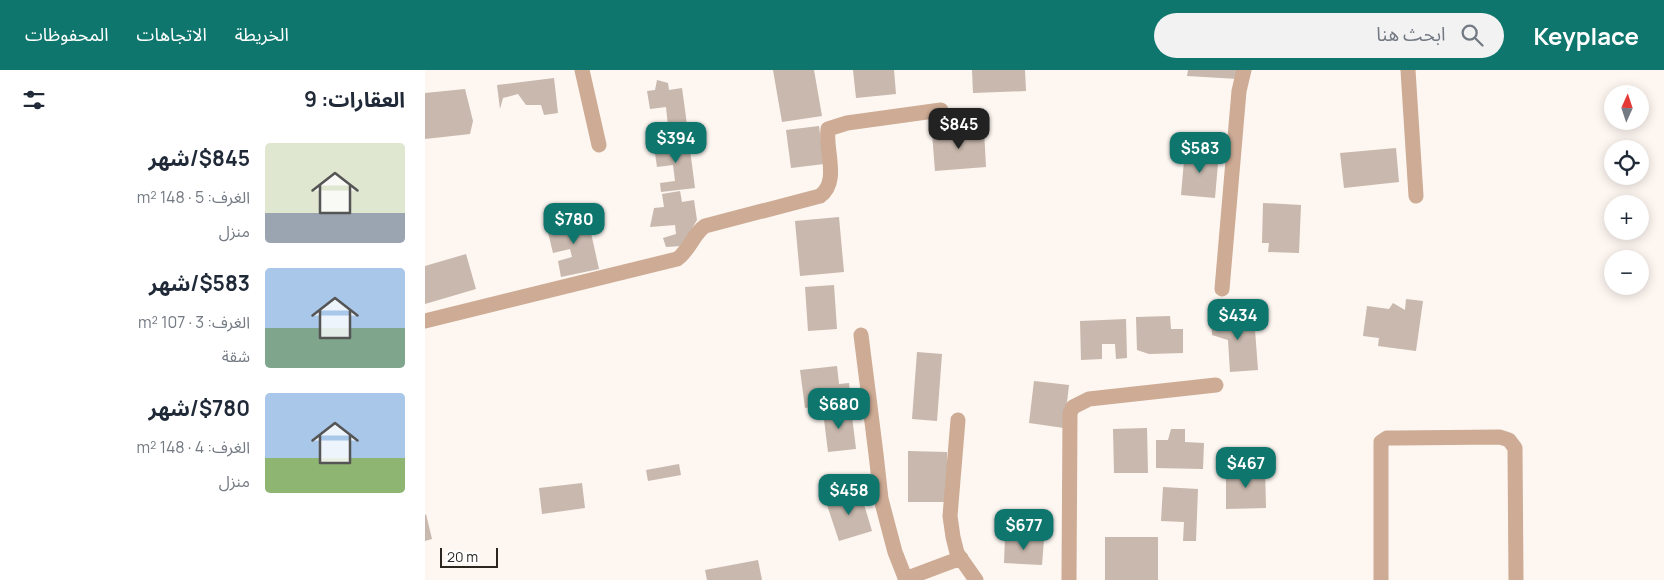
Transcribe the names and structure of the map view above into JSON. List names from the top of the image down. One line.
{"scale_bar":"20 m","north":"top","page":{"header":"Keyplace","search":"ابحث هنا","nav":["الخريطة","الاتجاهات","المحفوظات"],"heading":"العقارات: 9","map_buttons":["+","−"],"price":["$845","$394","$583","$780","$434","$680","$467","$458","$677"],"list":[{"name":"$845/شهر","note":"الغرف: 5 · 148 m² · منزل"},{"name":"$583/شهر","note":"الغرف: 3 · 107 m² · شقة"},{"name":"$780/شهر","note":"الغرف: 4 · 148 m² · منزل"}],"scale":"20 m"}}
